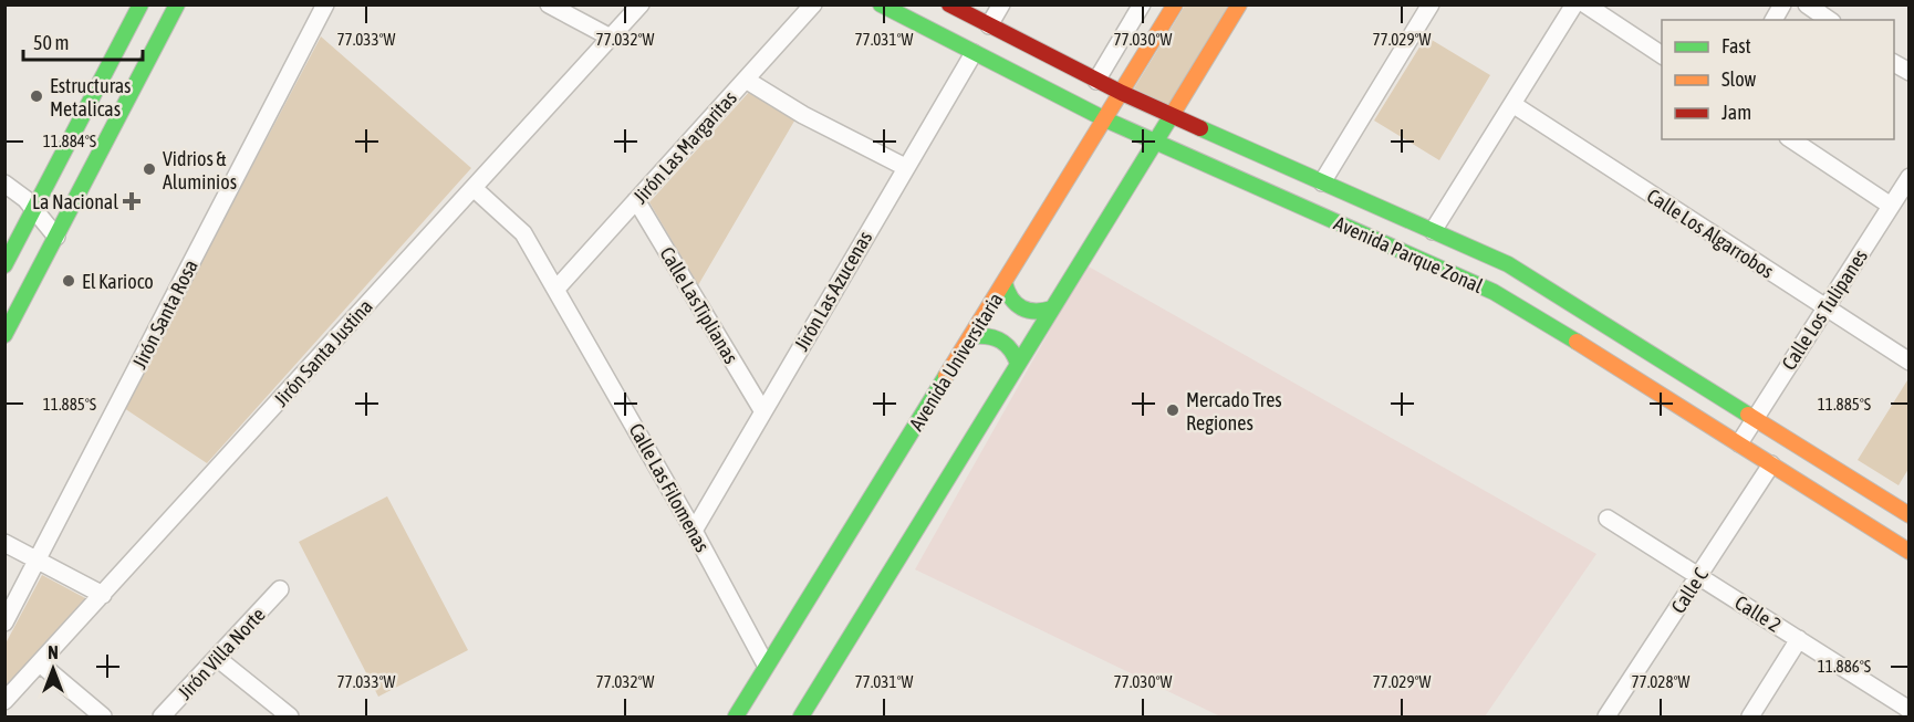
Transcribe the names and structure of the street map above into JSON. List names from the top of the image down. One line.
{"streets":{"main road":["Avenida Parque Zonal","Avenida Universitaria"],"street":["Jirón Las Margaritas","Calle Los Algarrobos","Jirón Las Azucenas","Calle LasTiplianas","Calle Los Tulipanes","Jirón Santa Rosa","Jirón Santa Justina","Calle Las Filomenas","Calle C","Calle 2","Jirón Villa Norte"]},"crossings":[["Jirón Las Margaritas","Calle LasTiplianas"],["Jirón Las Margaritas","Calle Las Filomenas"],["Calle Los Algarrobos","Calle Los Tulipanes"],["Avenida Parque Zonal","Jirón Las Azucenas"],["Avenida Parque Zonal","Calle Los Tulipanes"],["Avenida Parque Zonal","Avenida Universitaria"],["Avenida Parque Zonal","Calle C"],["Jirón Las Azucenas","Calle LasTiplianas"],["Jirón Las Azucenas","Calle Las Filomenas"],["Jirón Santa Justina","Calle Las Filomenas"],["Avenida Universitaria","Calle Las Filomenas"],["Calle C","Calle 2"]],"places":{"other":["Estructuras Metalicas","Vidrios & Aluminios","El Karioco","Mercado Tres Regiones"],"health":["La Nacional"]},"legend":["Fast","Slow","Jam"],"scale_bar":"50 m","north":"top","coordinates":["77.033°W","77.032°W","77.031°W","77.030°W","77.029°W","11.884°S","11.885°S","11.886°S","77.028°W"]}
